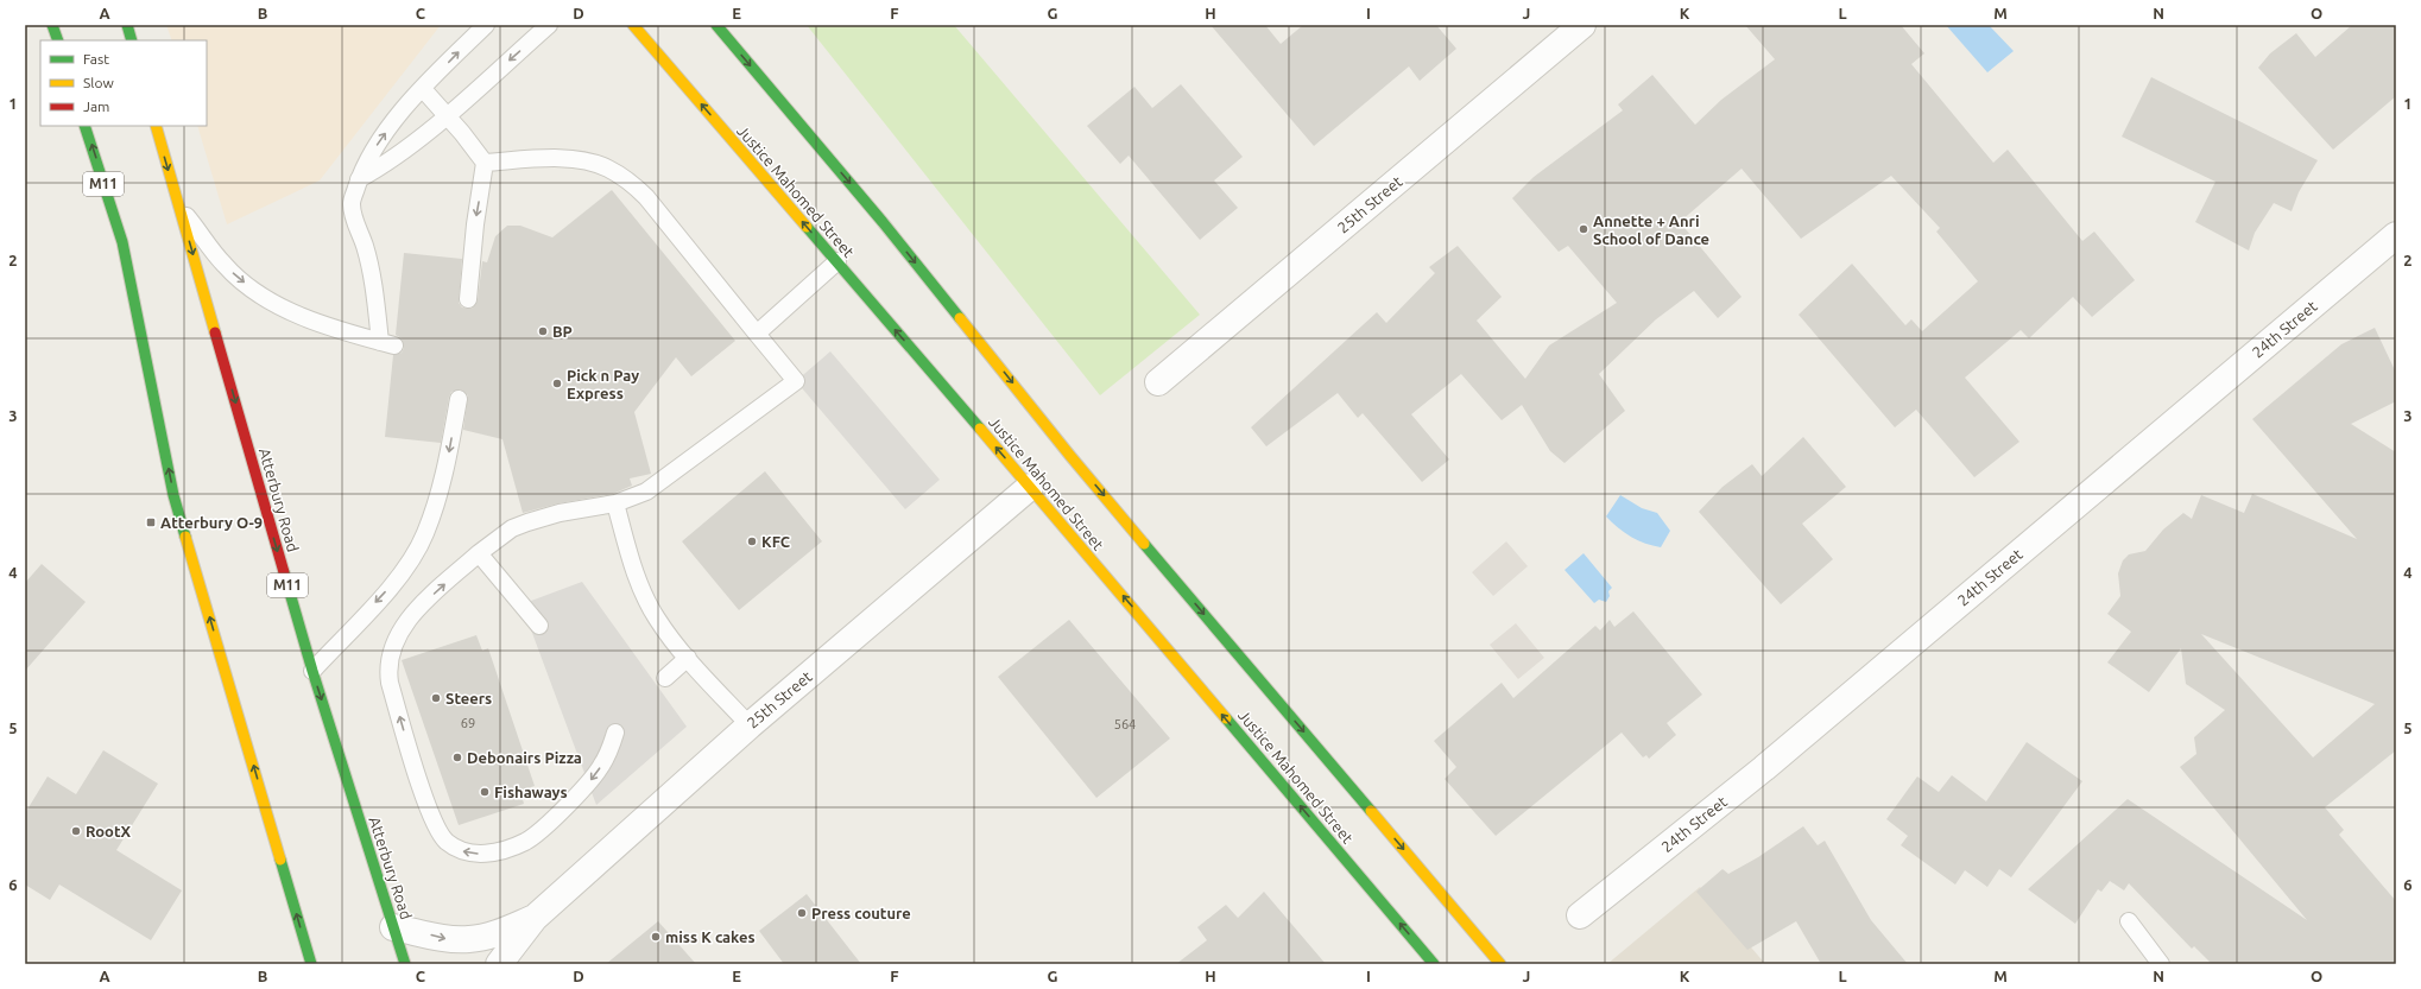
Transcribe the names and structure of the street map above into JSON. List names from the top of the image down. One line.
{"streets":{"main road":["M11","Justice Mahomed Street","Atterbury Road"],"street":["25th Street","24th Street"]},"crossings":[["Justice Mahomed Street","25th Street"],["25th Street","Atterbury Road"]],"places":{"other":["Annette + Anri School of Dance","BP","Pick n Pay Express","KFC","Steers","Debonairs Pizza","Fishaways","RootX","Press couture","miss K cakes"],"transit":["Atterbury O-9"]},"house_numbers":["69","564"],"legend":["Fast","Slow","Jam"],"grid":{"columns":["A","B","C","D","E","F","G","H","I","J","K","L","M","N","O"],"rows":["1","2","3","4","5","6"]}}
